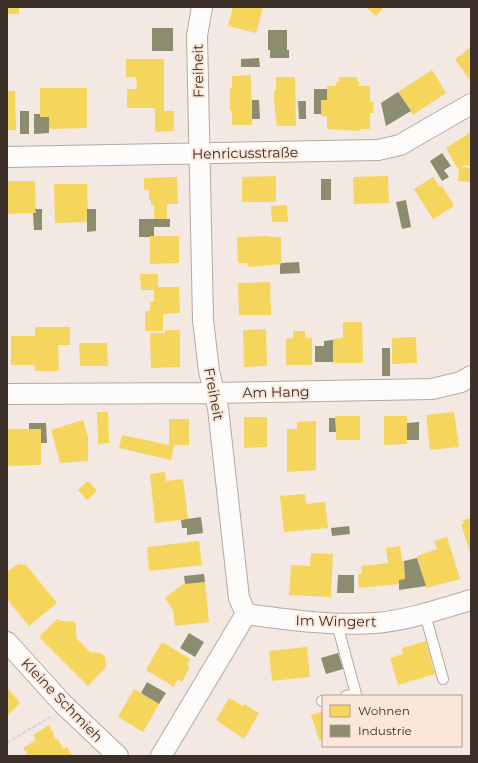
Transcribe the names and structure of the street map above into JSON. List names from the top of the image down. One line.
{"streets":{"street":["Freiheit","Henricusstraße","Am Hang","Im Wingert","Kleine Schmieh"]},"crossings":[["Freiheit","Henricusstraße"],["Freiheit","Am Hang"],["Freiheit","Im Wingert"]],"legend":["Wohnen","Industrie"]}
